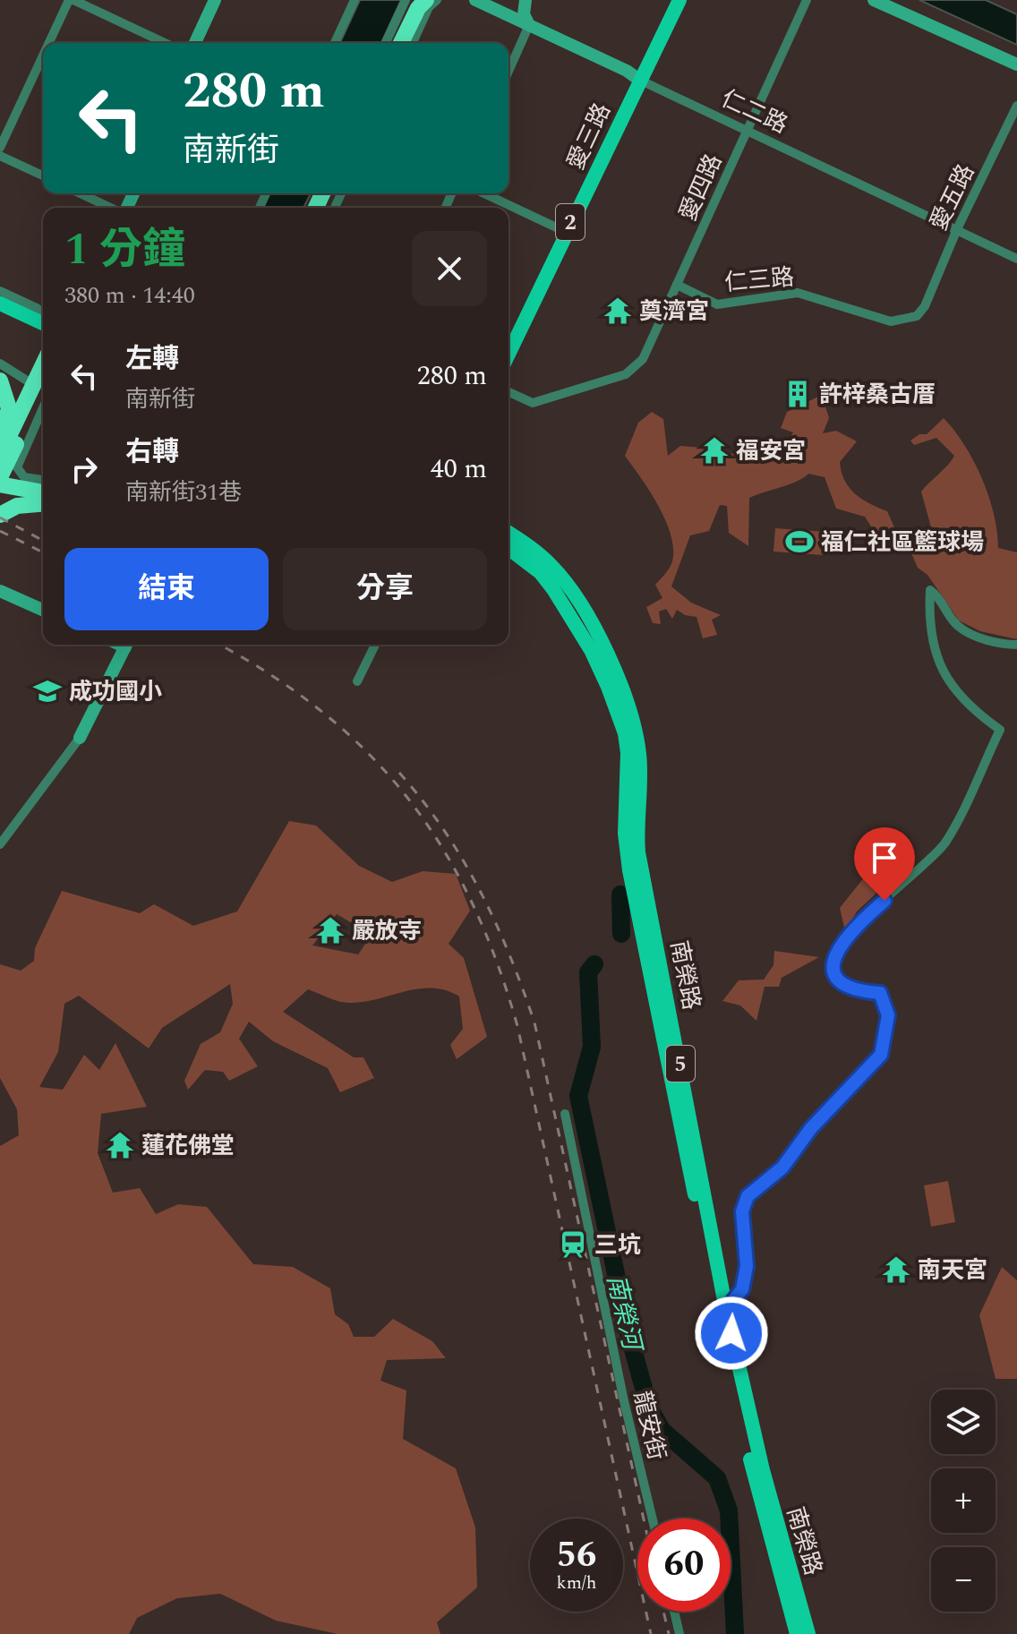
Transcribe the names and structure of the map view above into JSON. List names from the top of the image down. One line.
{"streets":{"main road":["愛三路","2","南榮路","5"],"street":["仁二路","愛四路","愛五路","仁三路","龍安街"]},"crossings":[["仁二路","愛三路"],["仁二路","愛四路"],["仁二路","愛五路"],["愛四路","仁三路"],["愛五路","仁三路"]],"water":["南榮河"],"places":{"temple":["奠濟宮","福安宮","嚴放寺","蓮花佛堂","南天宮"],"building":["許梓桑古厝"],"sports":["福仁社區籃球場"],"school or university":["成功國小"],"station":["三坑"]},"page":{"turn":["280 m","南新街"],"heading":["1 分鐘","380 m · 14:40"],"list":[{"name":"左轉","note":"南新街","value":"280 m"},{"name":"右轉","note":"南新街31巷","value":"40 m"}],"buttons":["結束","分享"],"map_buttons":["+","−"],"speed":"56 km/h","limit":"60"}}
